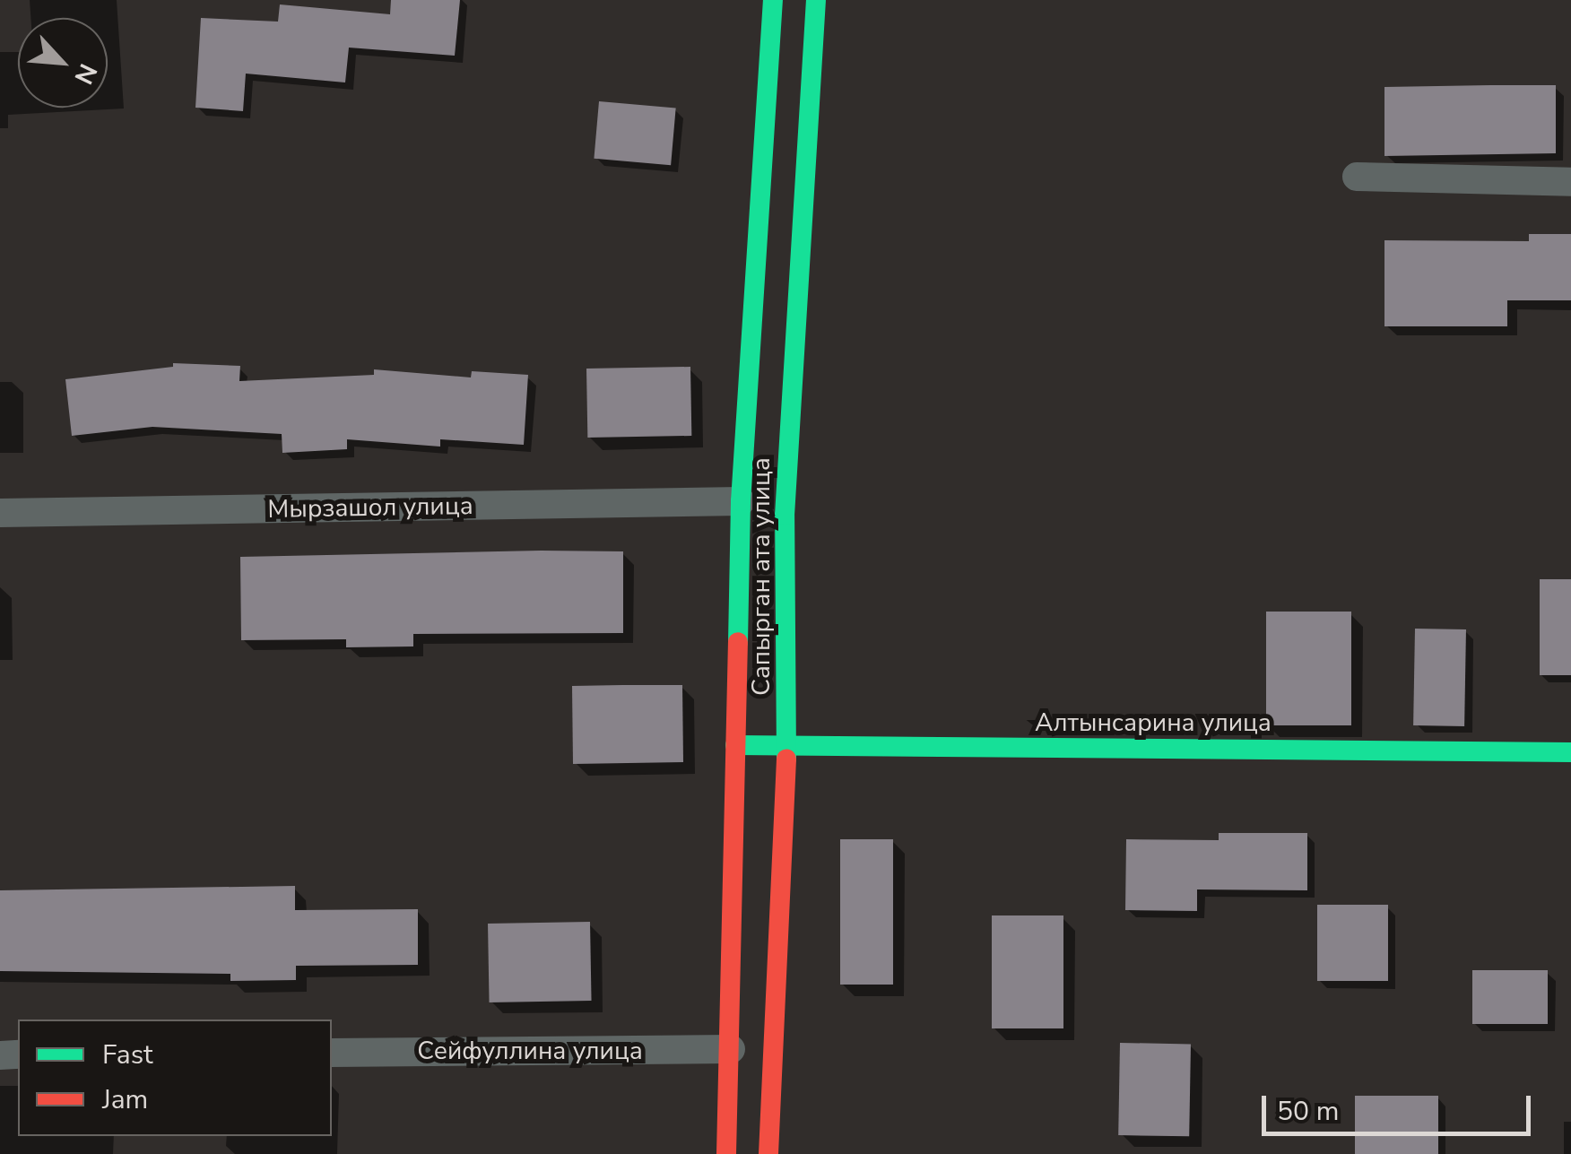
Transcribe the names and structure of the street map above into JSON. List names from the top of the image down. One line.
{"streets":{"main road":["Сапырган ата улица","Алтынсарина улица"],"street":["Мырзашол улица","Сейфуллина улица"]},"crossings":[["Мырзашол улица","Сапырган ата улица"],["Сапырган ата улица","Алтынсарина улица"],["Сапырган ата улица","Сейфуллина улица"]],"legend":["Fast","Jam"],"scale_bar":"50 m","north":"bottom right"}
